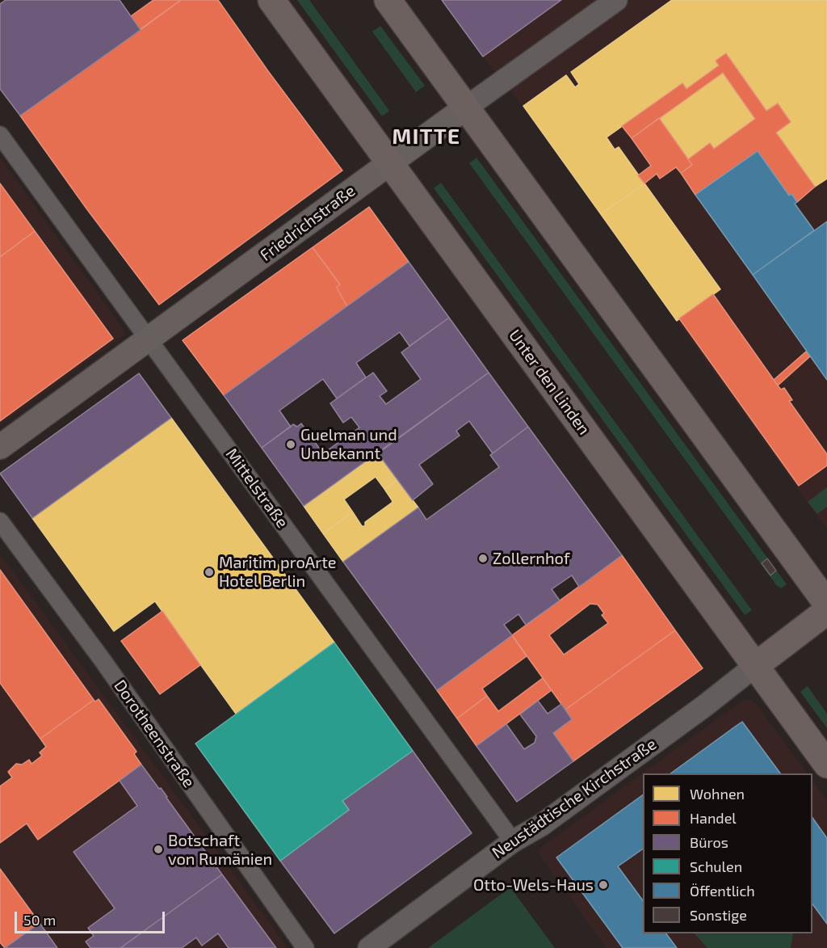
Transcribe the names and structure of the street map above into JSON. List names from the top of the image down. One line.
{"streets":{"main road":["Friedrichstraße","Unter den Linden"],"street":["Mittelstraße","Dorotheenstraße","Neustädtische Kirchstraße"]},"crossings":[["Friedrichstraße","Unter den Linden"],["Friedrichstraße","Mittelstraße"],["Unter den Linden","Neustädtische Kirchstraße"],["Mittelstraße","Neustädtische Kirchstraße"]],"districts":["MITTE"],"places":["Guelman und Unbekannt","Zollernhof","Maritim proArte Hotel Berlin","Botschaft von Rumänien","Otto-Wels-Haus"],"legend":["Wohnen","Handel","Büros","Schulen","Öffentlich","Sonstige"],"scale_bar":"50 m"}
